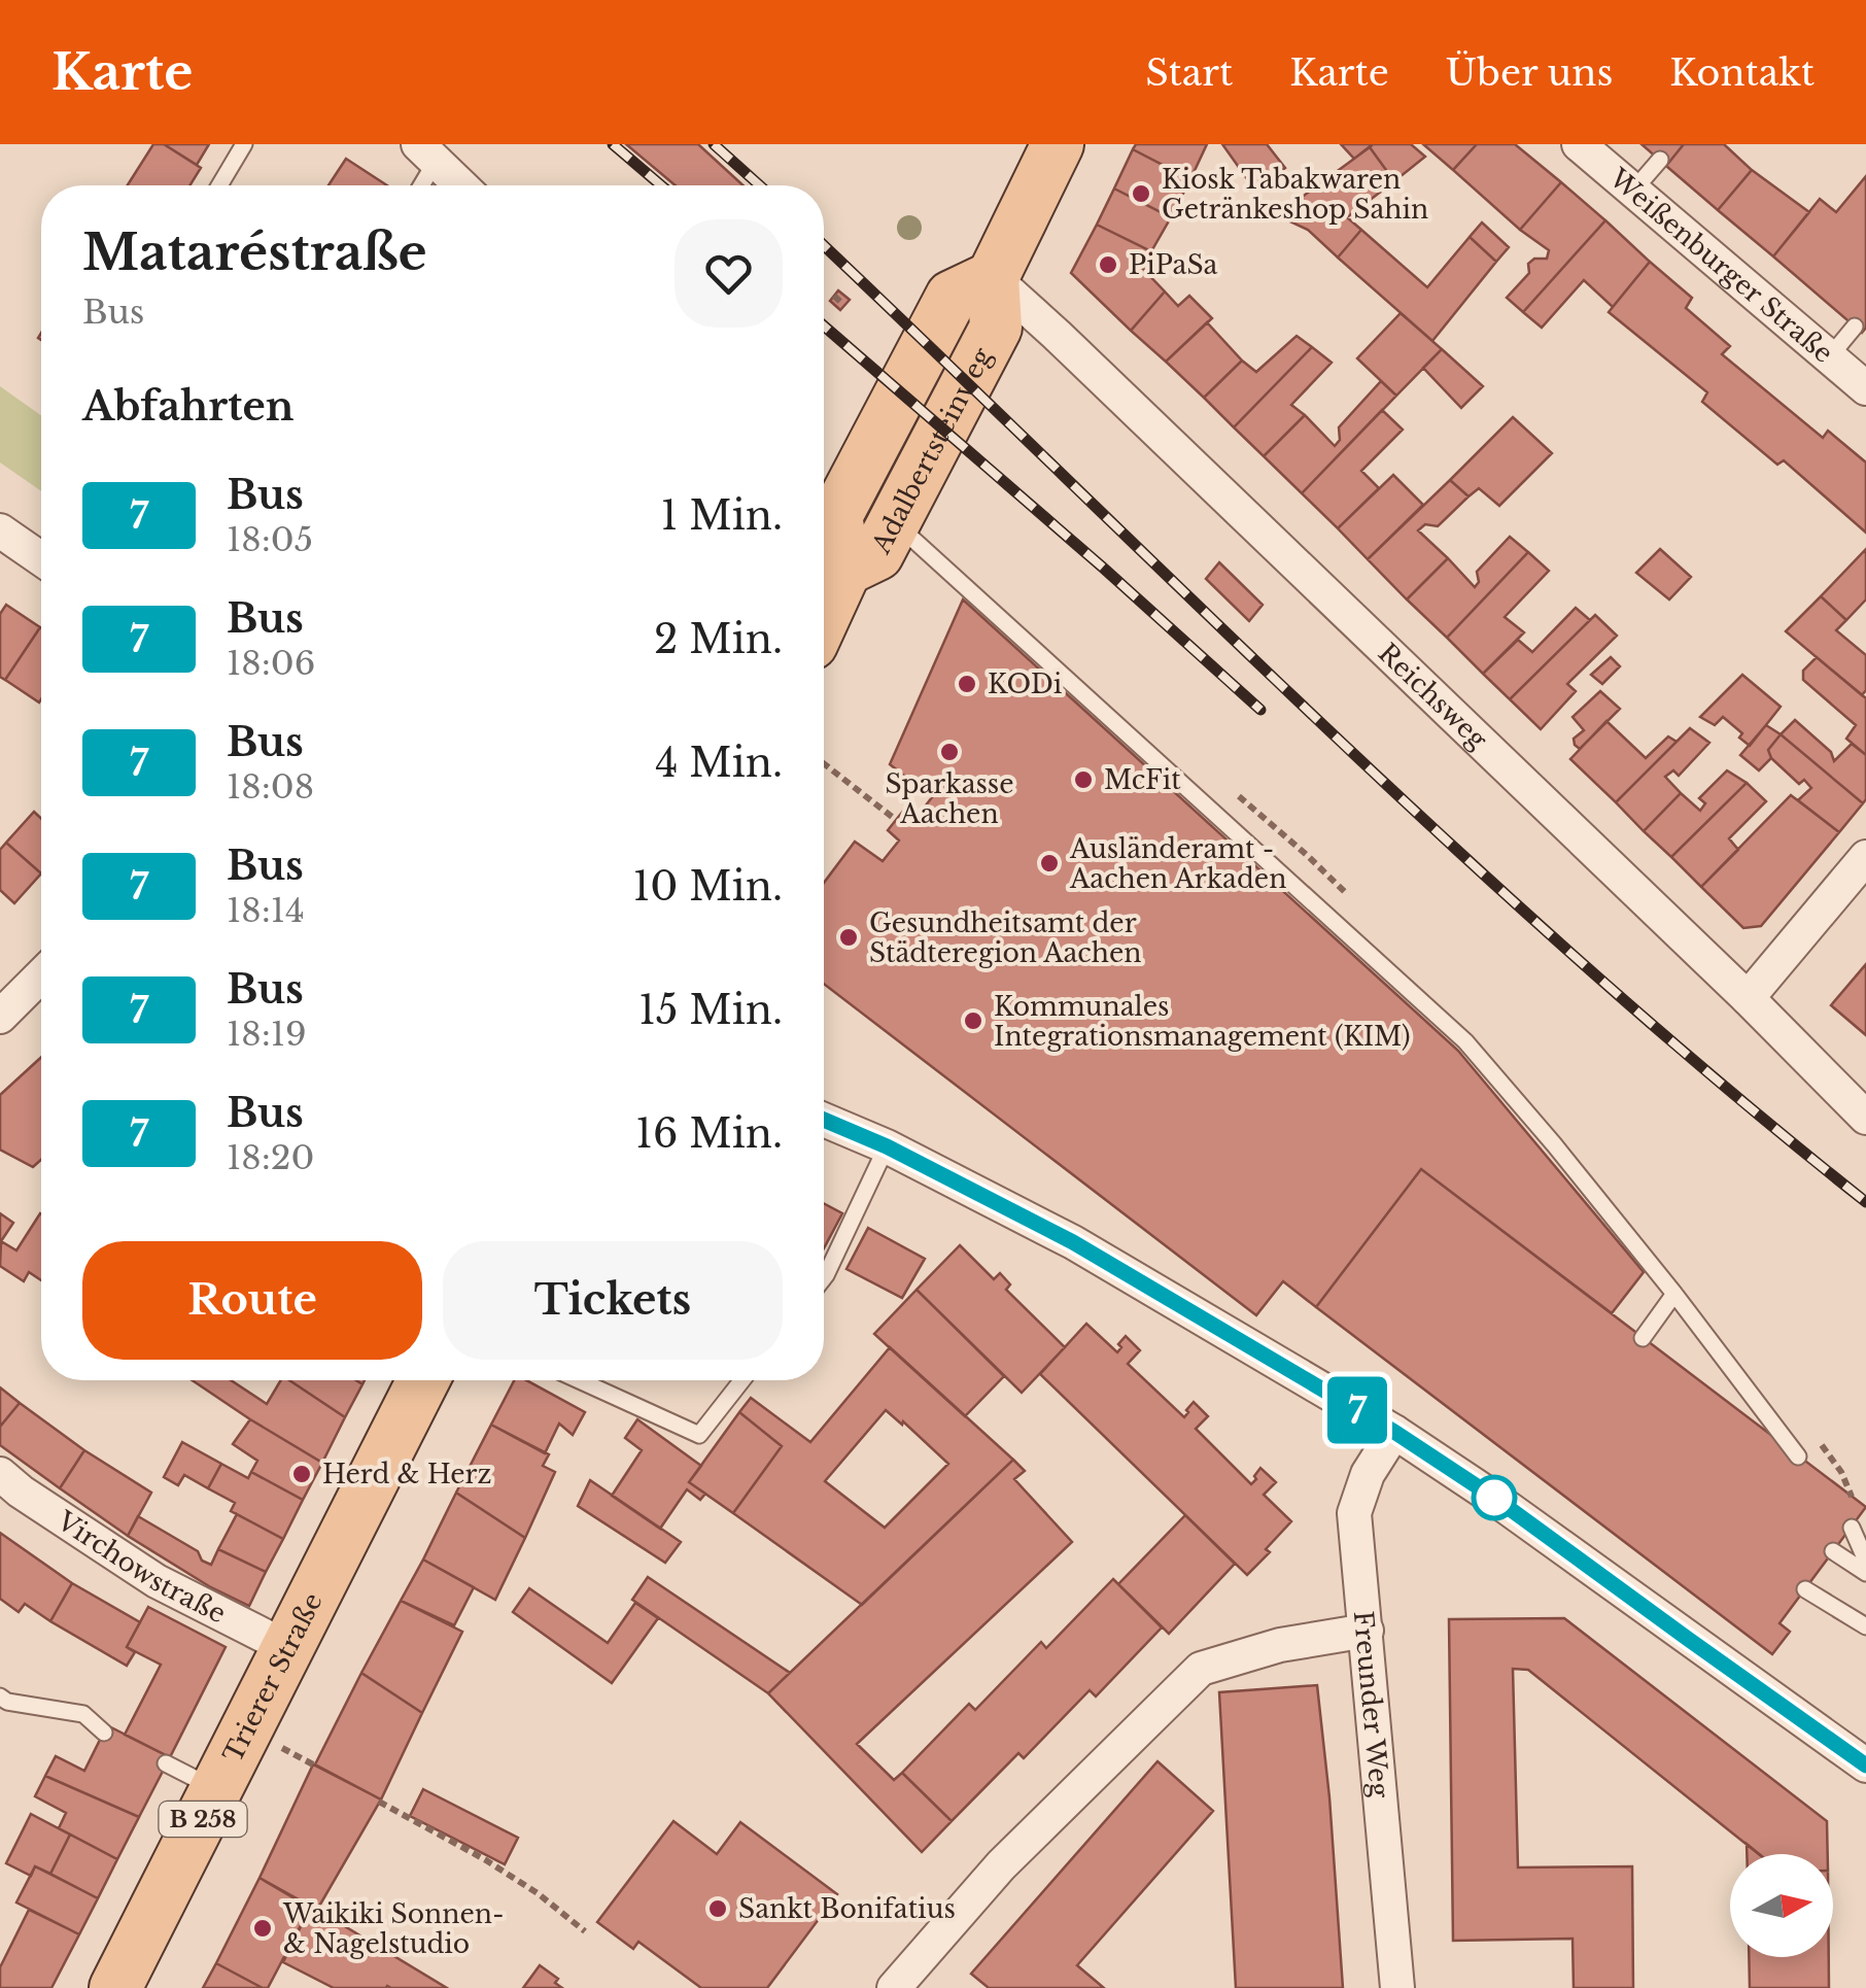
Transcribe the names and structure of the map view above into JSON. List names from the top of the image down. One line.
{"streets":{"main road":["Adalbertsteinweg","Trierer Straße","B 258"],"street":["Weißenburger Straße","Reichsweg","Virchowstraße","Freunder Weg"]},"crossings":[["Adalbertsteinweg","Reichsweg"],["Virchowstraße","Trierer Straße"]],"places":["Kiosk Tabakwaren Getränkeshop Sahin","PiPaSa","KODi","Sparkasse Aachen","McFit","Ausländeramt - Aachen Arkaden","Gesundheitsamt der Städteregion Aachen","Kommunales Integrationsmanagement (KIM)","Herd & Herz","Sankt Bonifatius","Waikiki Sonnen- & Nagelstudio"],"lines":["bus line 7"],"north":"right","page":{"header":"Karte","nav":["Start","Karte","Über uns","Kontakt"],"on_map":"7","heading":[["Mataréstraße","Bus"],"Abfahrten"],"list":[{"mark":"7","name":"Bus","note":"18:05","value":"1 Min."},{"mark":"7","name":"Bus","note":"18:06","value":"2 Min."},{"mark":"7","name":"Bus","note":"18:08","value":"4 Min."},{"mark":"7","name":"Bus","note":"18:14","value":"10 Min."},{"mark":"7","name":"Bus","note":"18:19","value":"15 Min."},{"mark":"7","name":"Bus","note":"18:20","value":"16 Min."}],"buttons":["Route","Tickets"]}}
